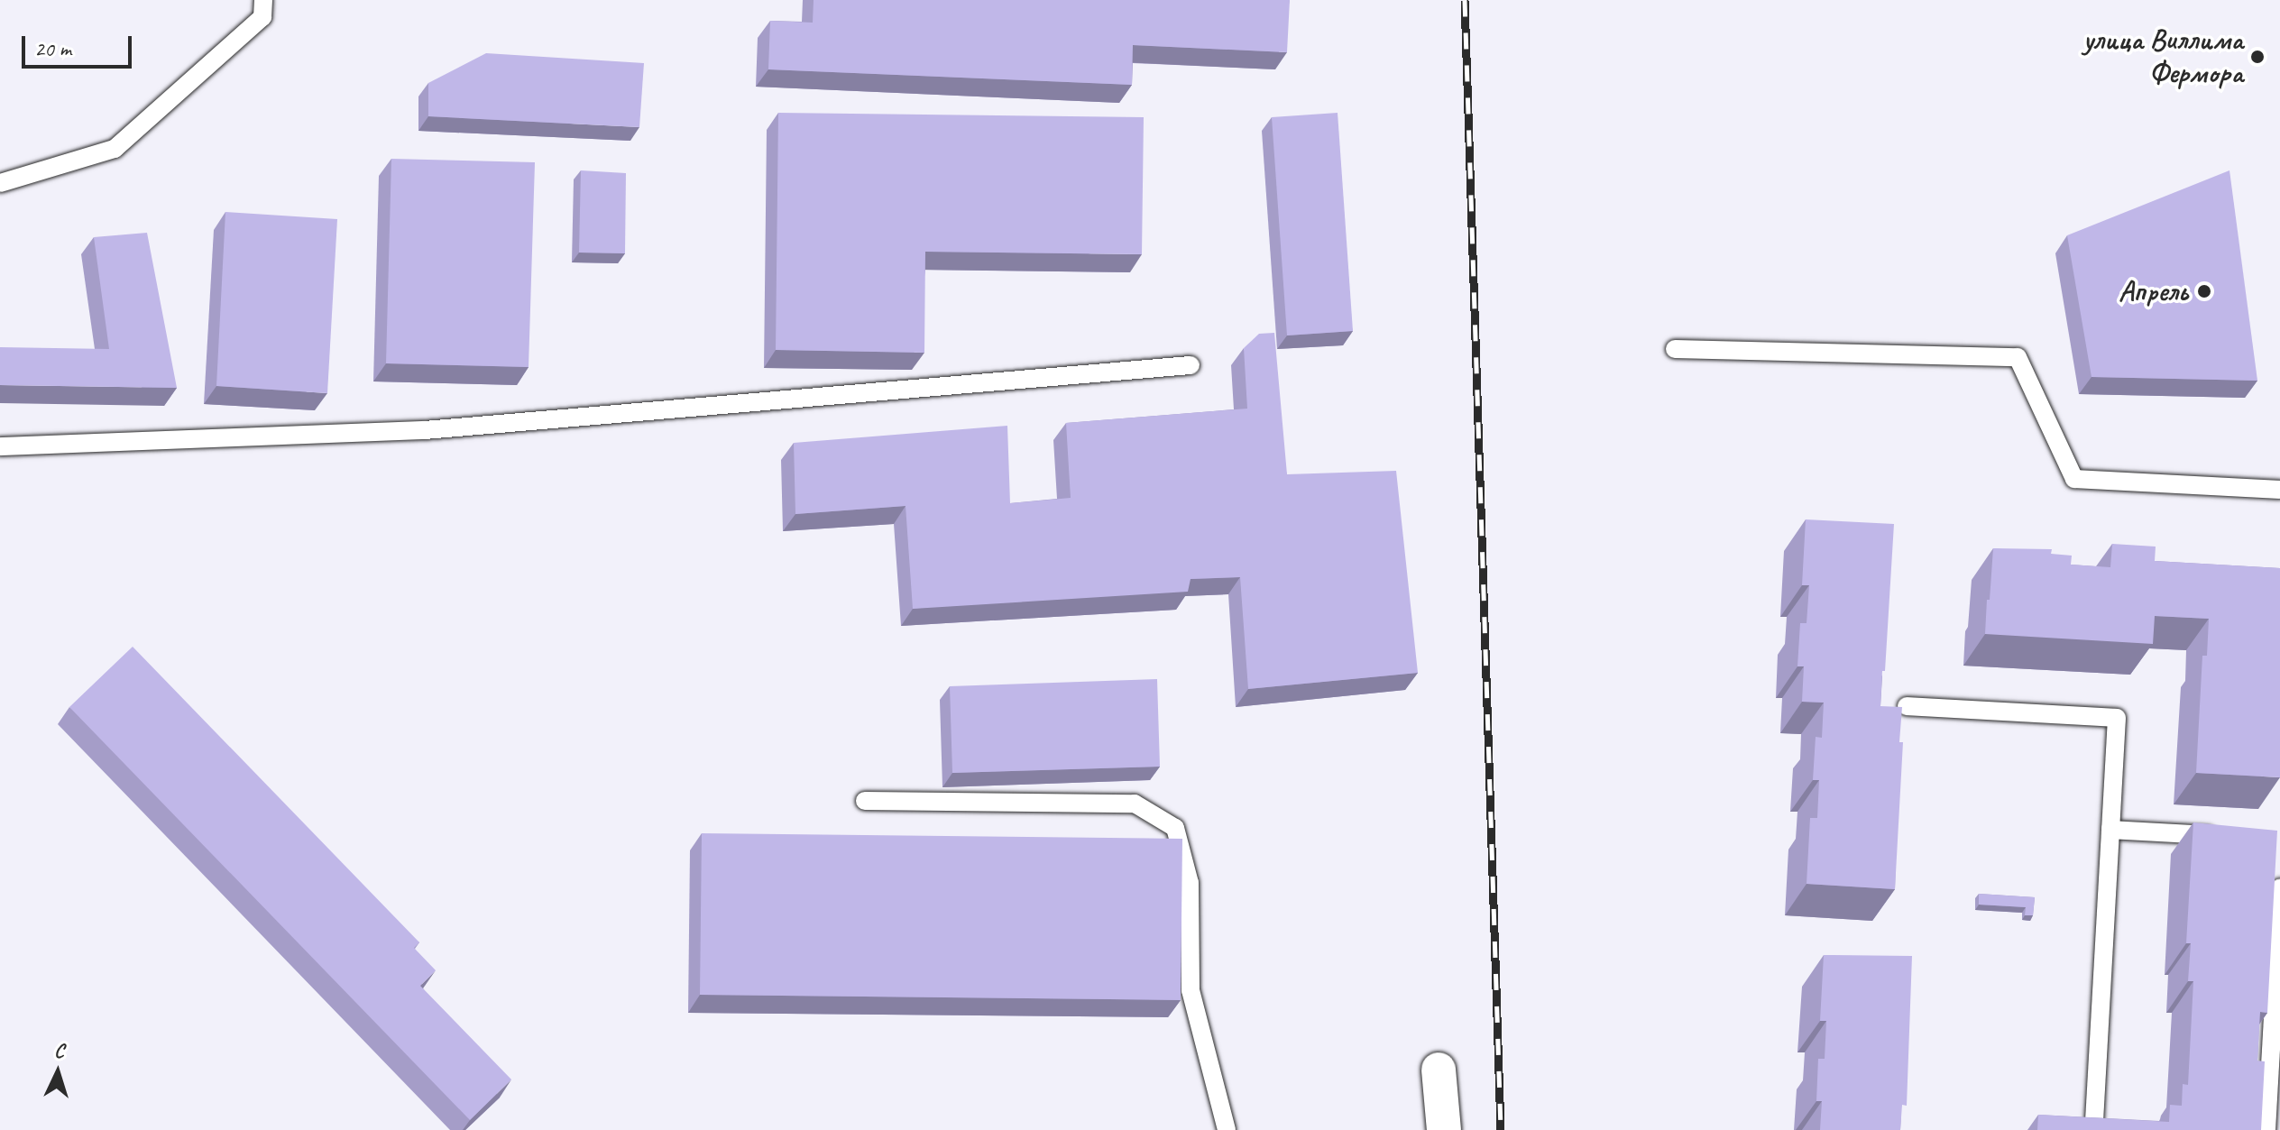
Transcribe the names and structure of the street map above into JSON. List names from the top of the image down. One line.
{"places":["улица Виллима Фермора","Апрель"],"scale_bar":"20 m","north":"top"}
